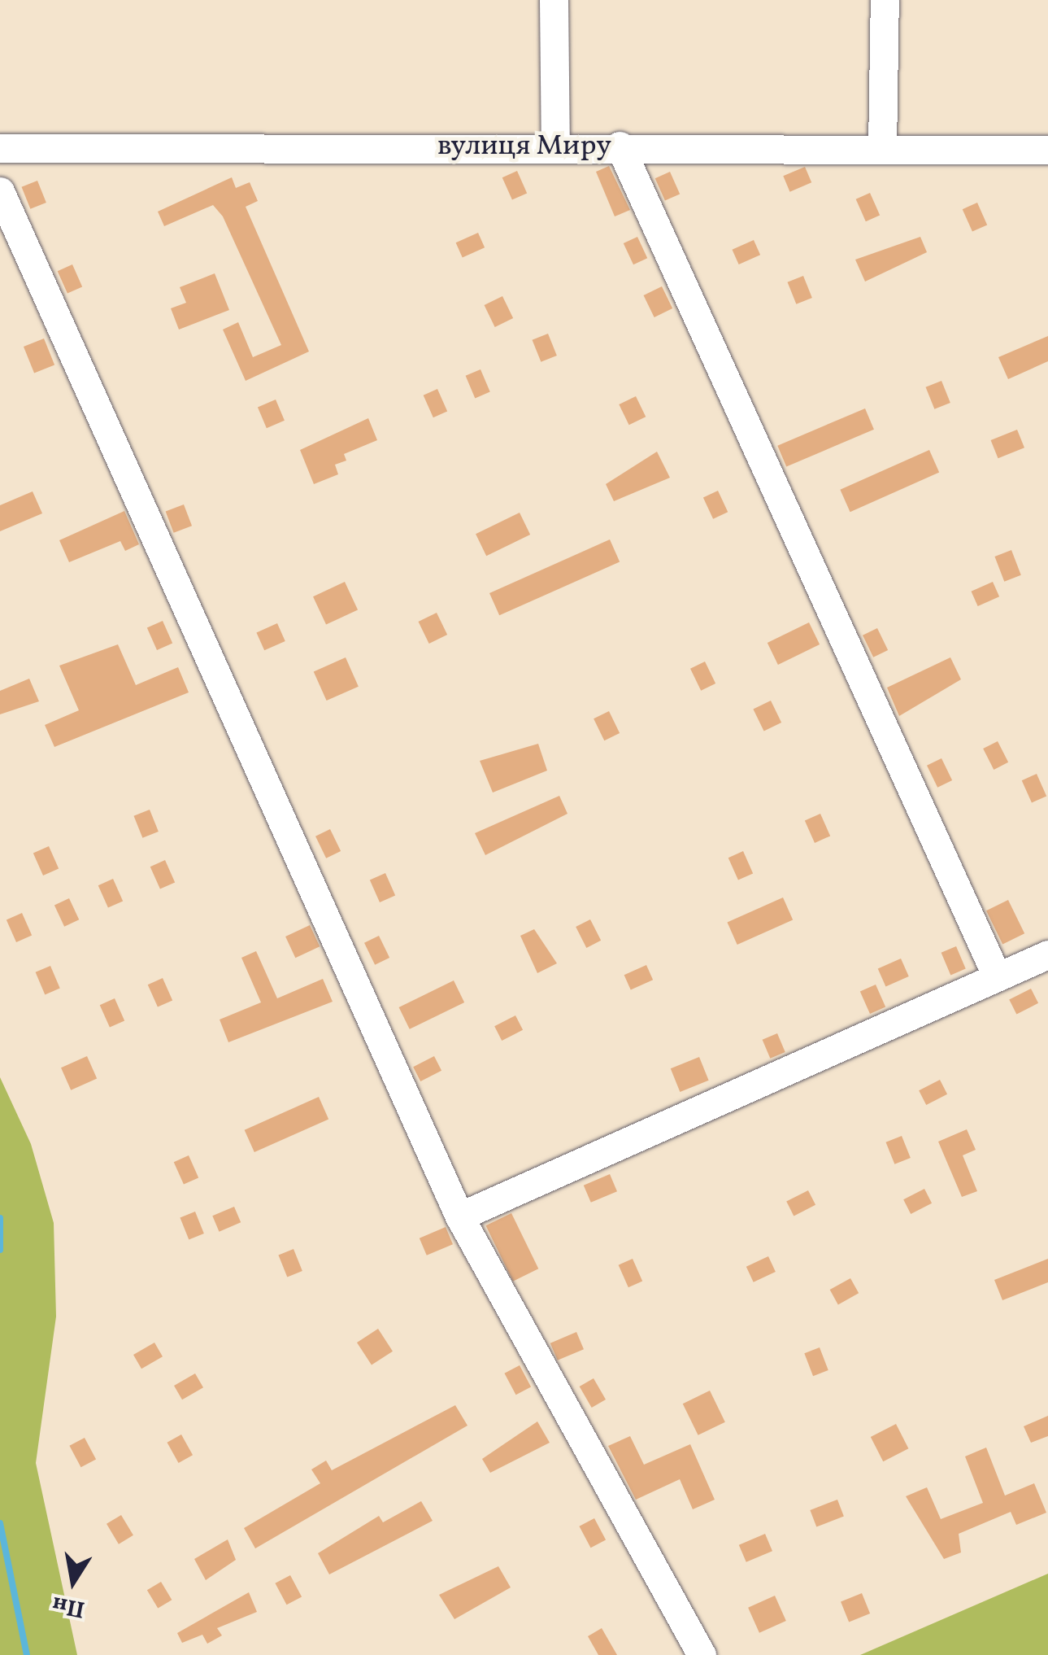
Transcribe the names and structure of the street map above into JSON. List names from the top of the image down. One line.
{"streets":{"street":["вулиця Миру"]},"north":"bottom"}
